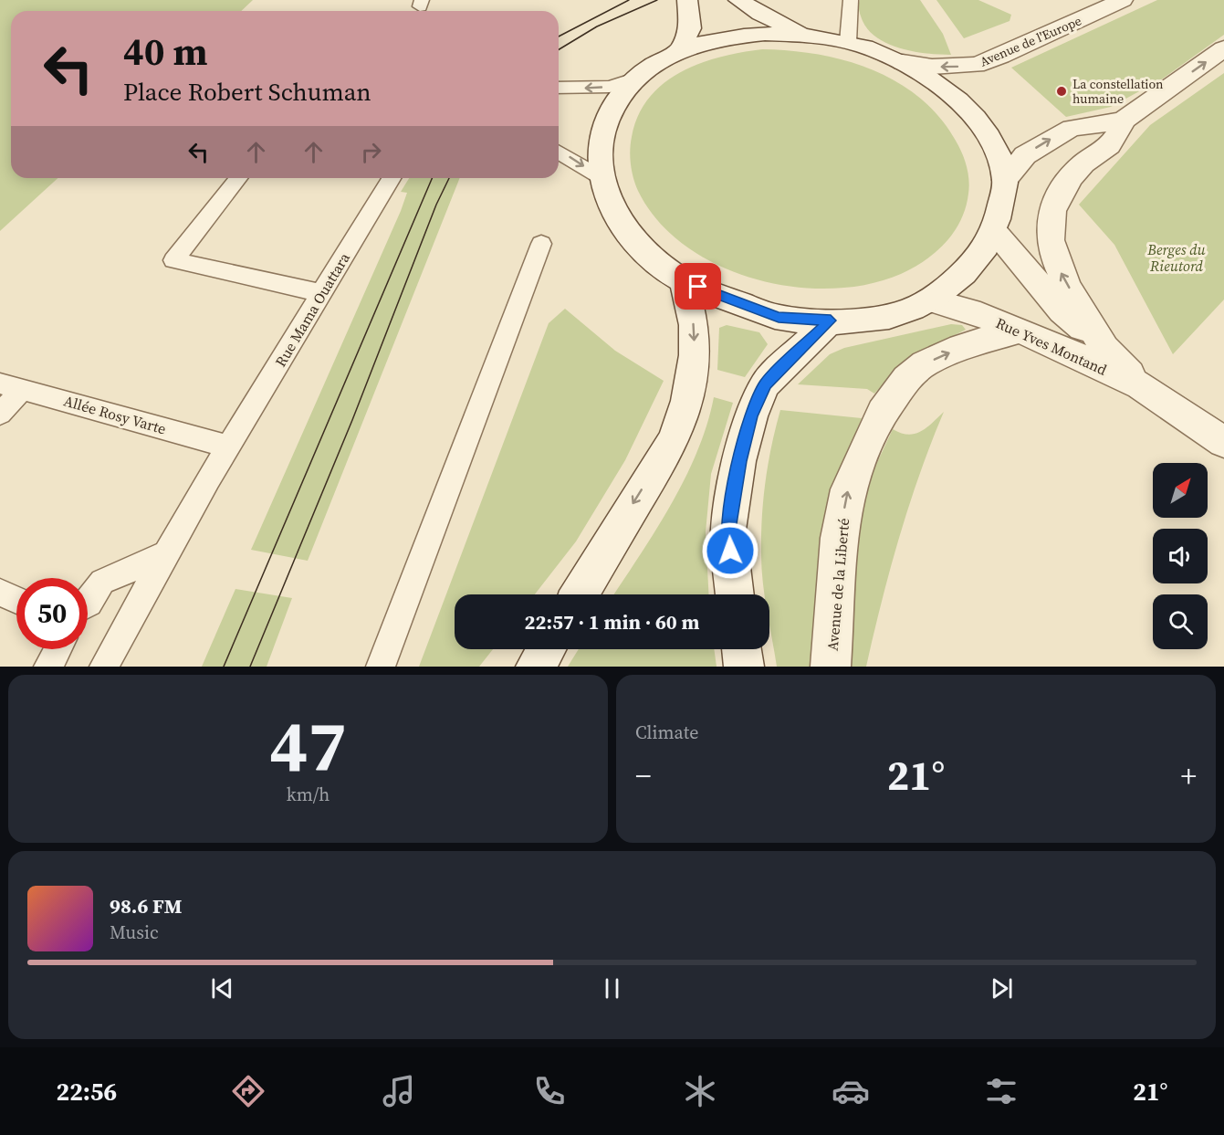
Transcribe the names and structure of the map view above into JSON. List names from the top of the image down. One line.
{"streets":{"street":["Avenue de l'Europe","Rue Yves Montand","Avenue de la Liberté"],"lane":["Rue Mama Ouattara","Allée Rosy Varte"]},"crossings":[["Rue Mama Ouattara","Allée Rosy Varte"],["Rue Yves Montand","Avenue de la Liberté"]],"parks":["Berges du Rieutord"],"places":["La constellation humaine"],"north":"top right","page":{"turn":["40 m","Place Robert Schuman"],"limit":"50","trip":"22:57 · 1 min · 60 m","tile":[["47","km/h"],"Climate"],"heat":["−","21°","+"],"song":["98.6 FM","Music"],"tabs":["22:56","21°"]}}
